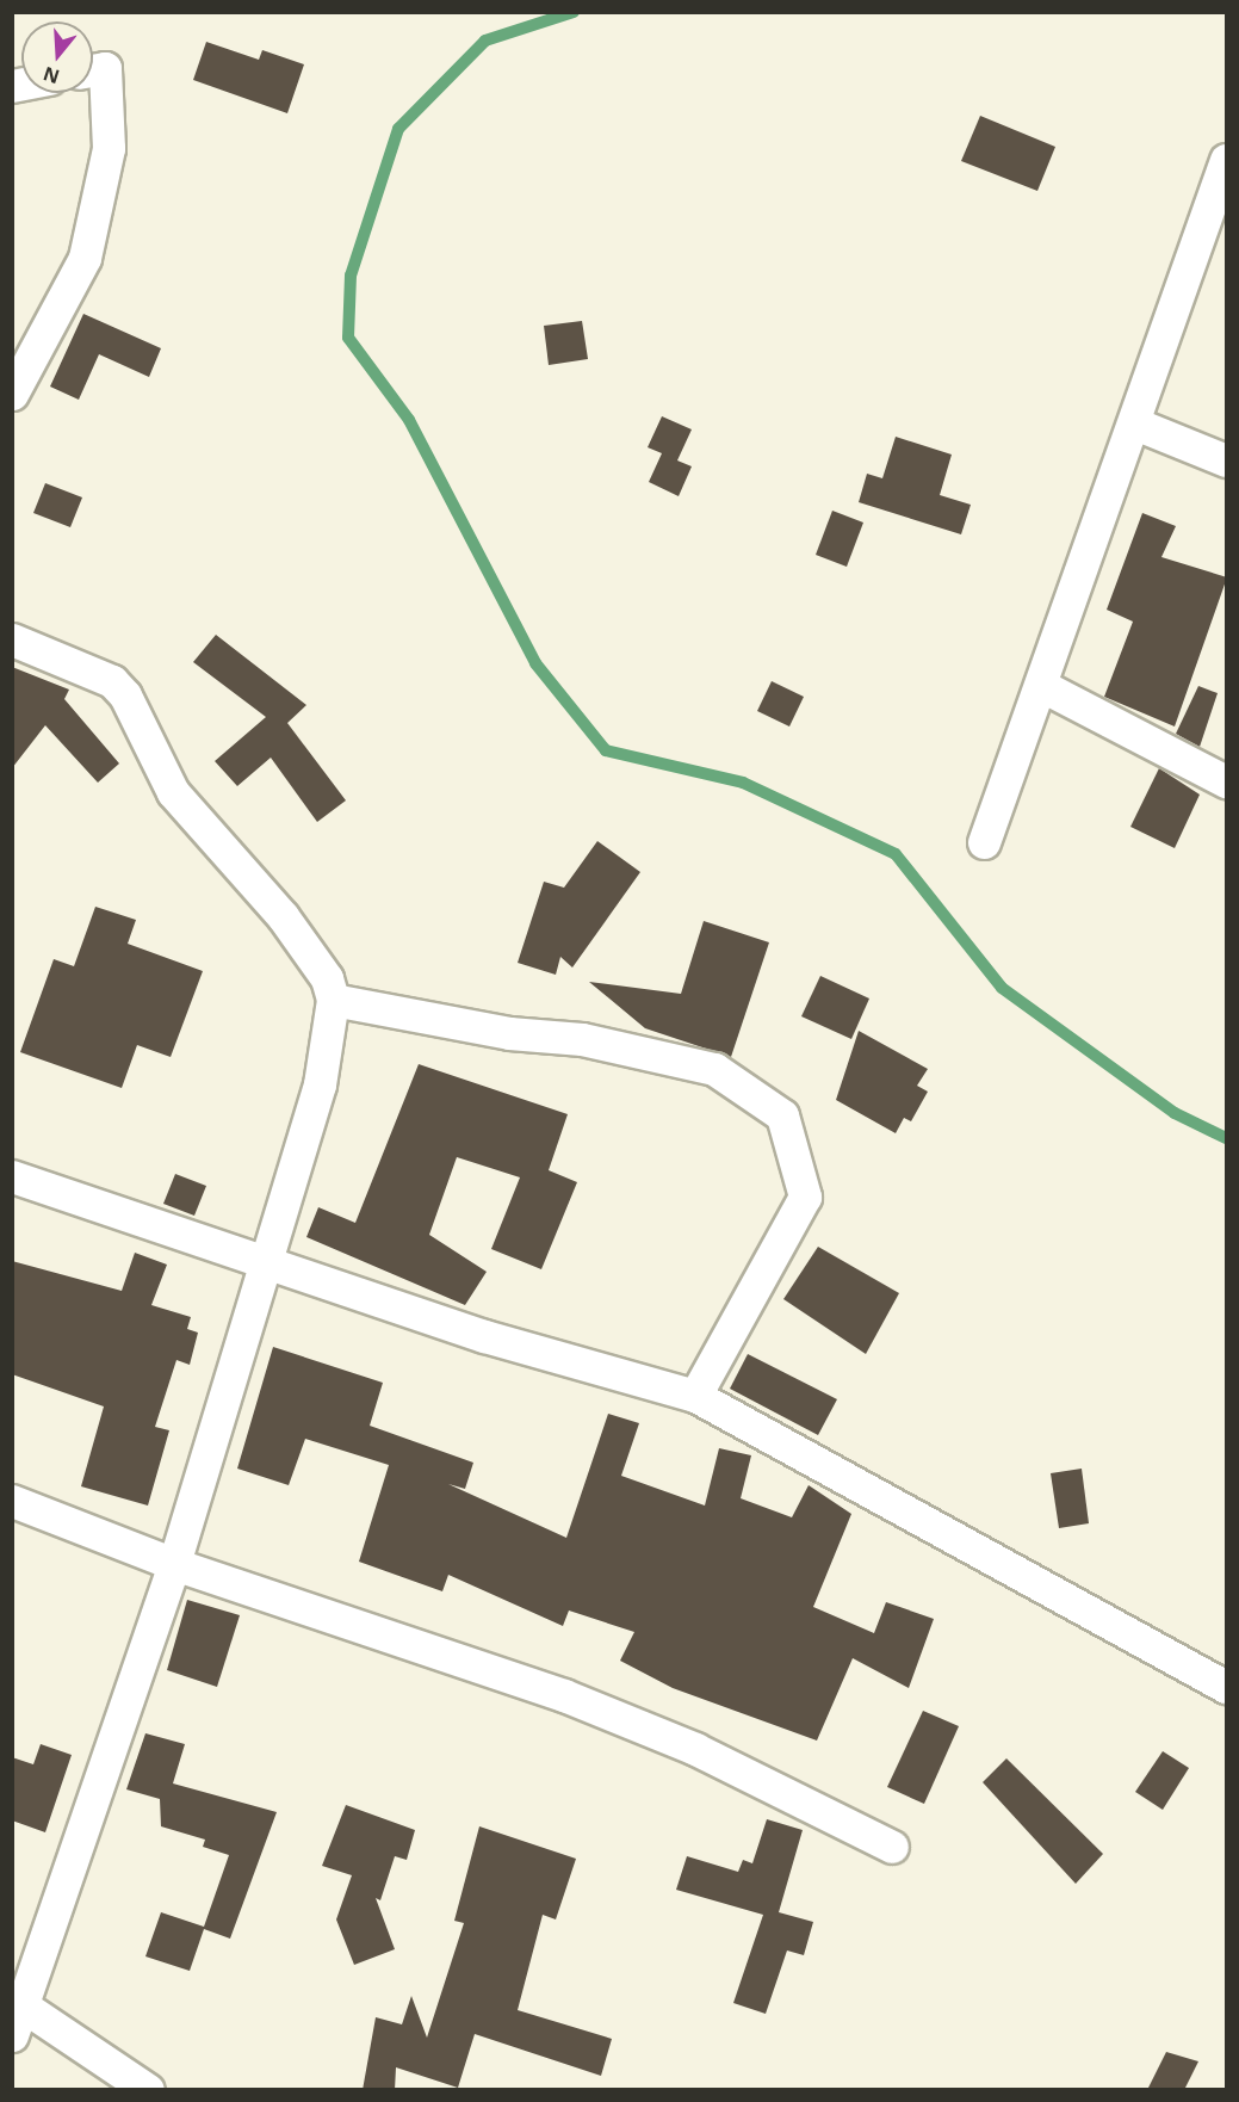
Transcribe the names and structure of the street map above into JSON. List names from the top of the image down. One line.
{"north":"bottom"}
